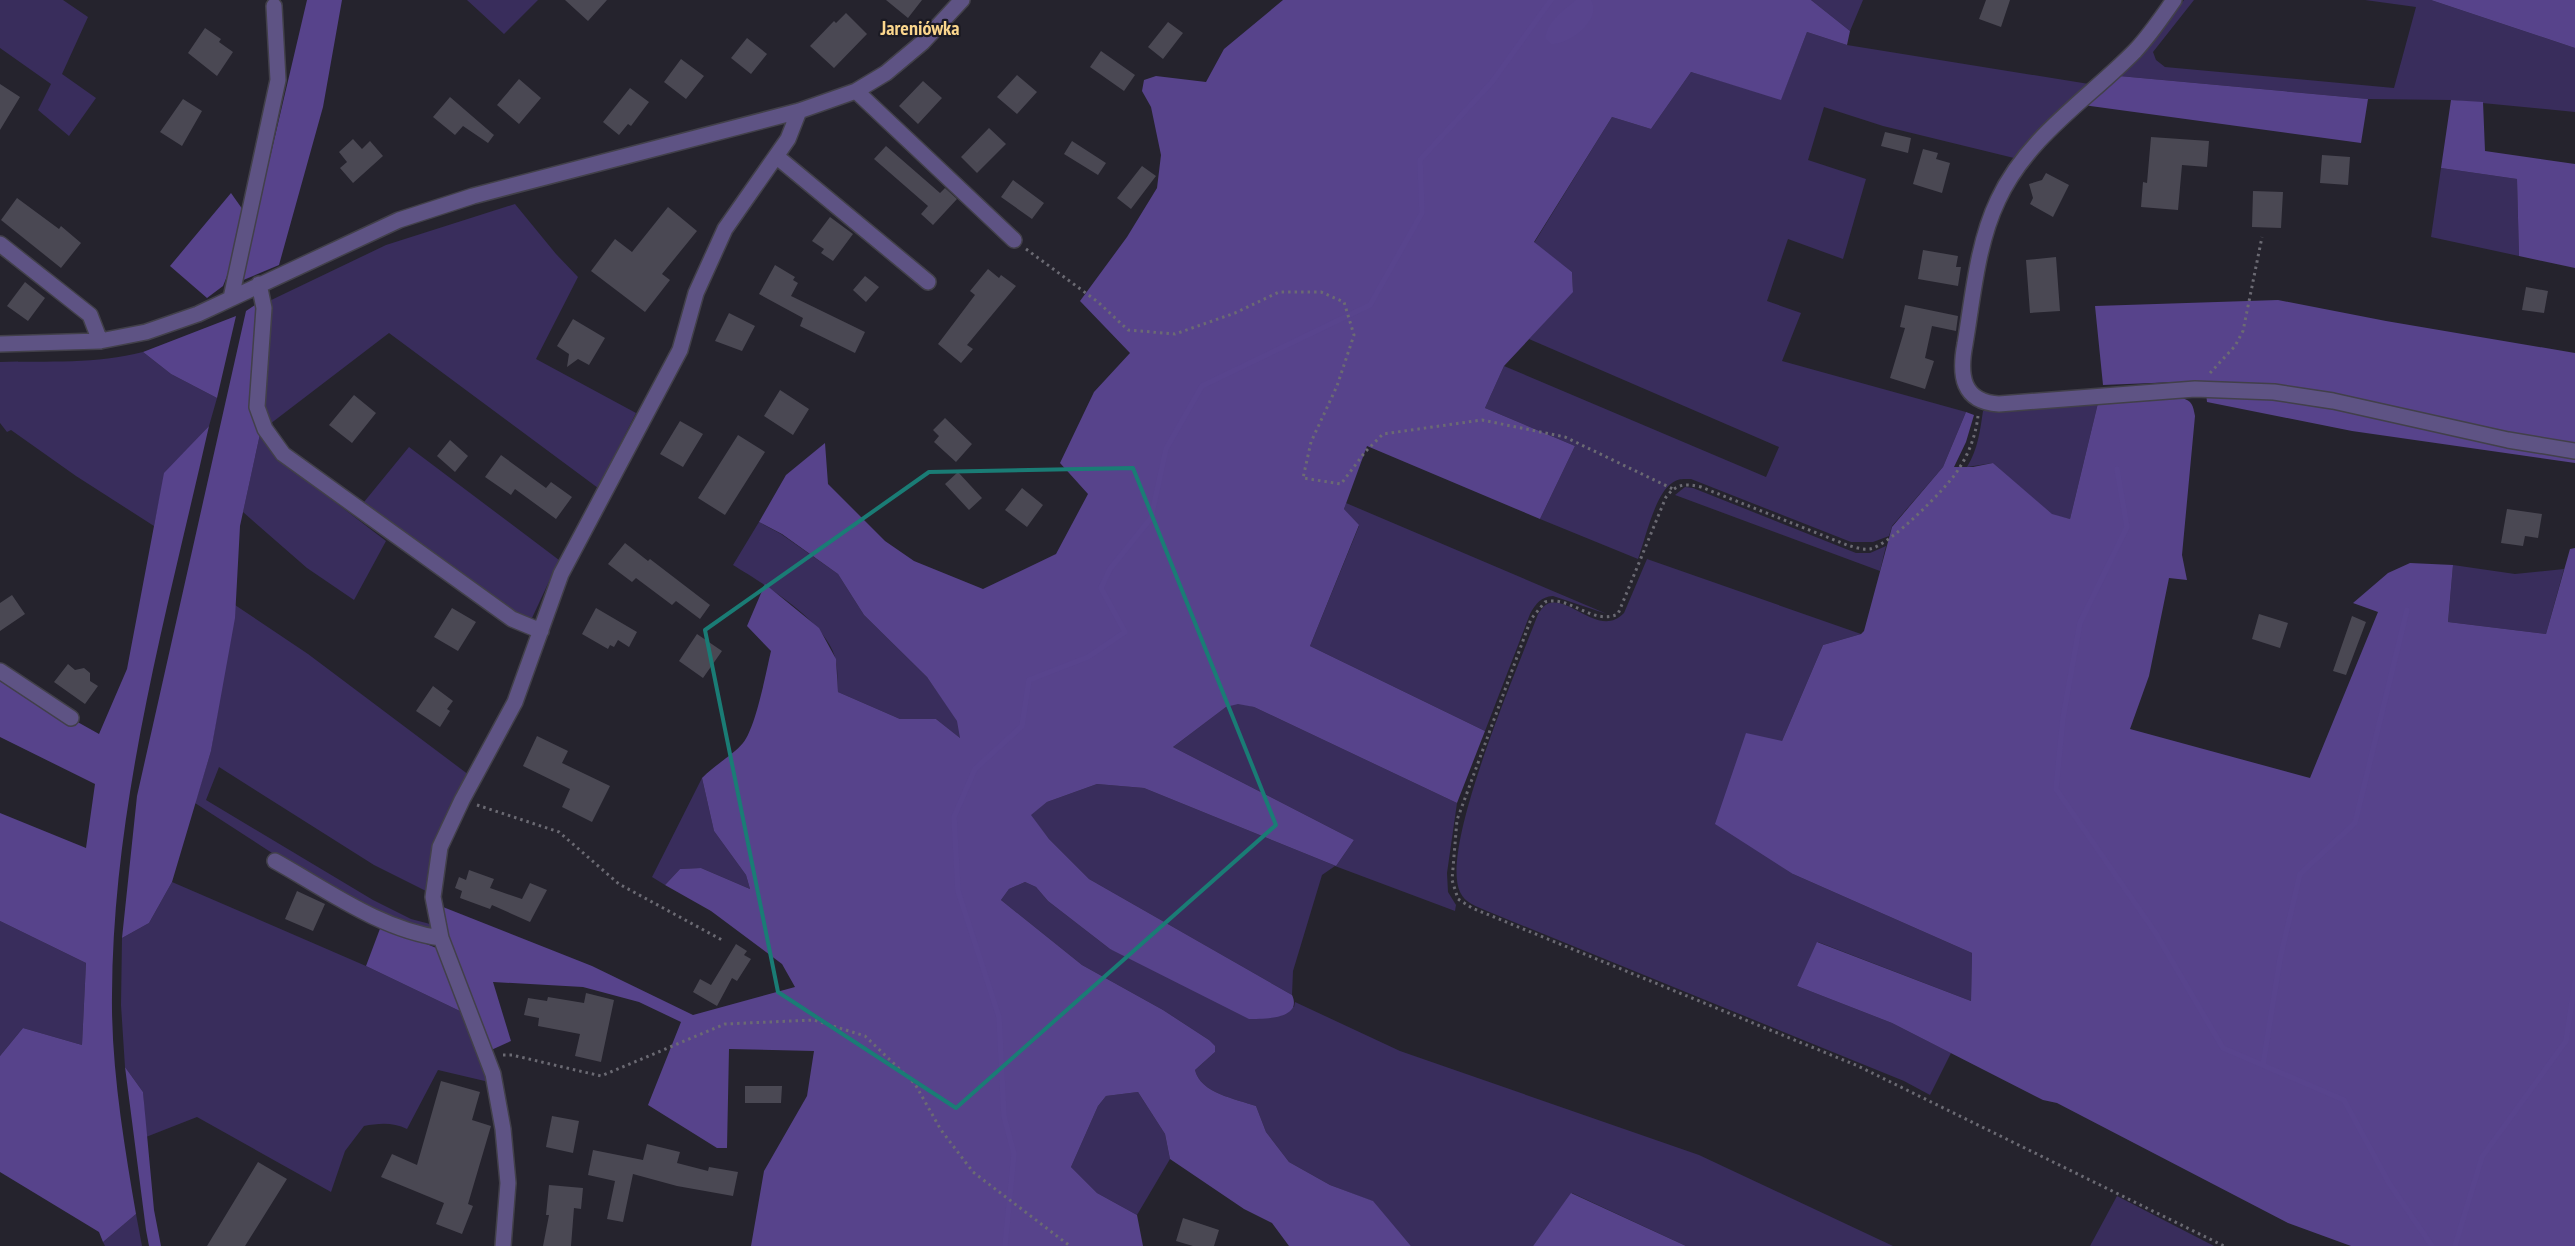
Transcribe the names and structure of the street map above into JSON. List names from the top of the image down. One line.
{"districts":["Jareniówka"]}
